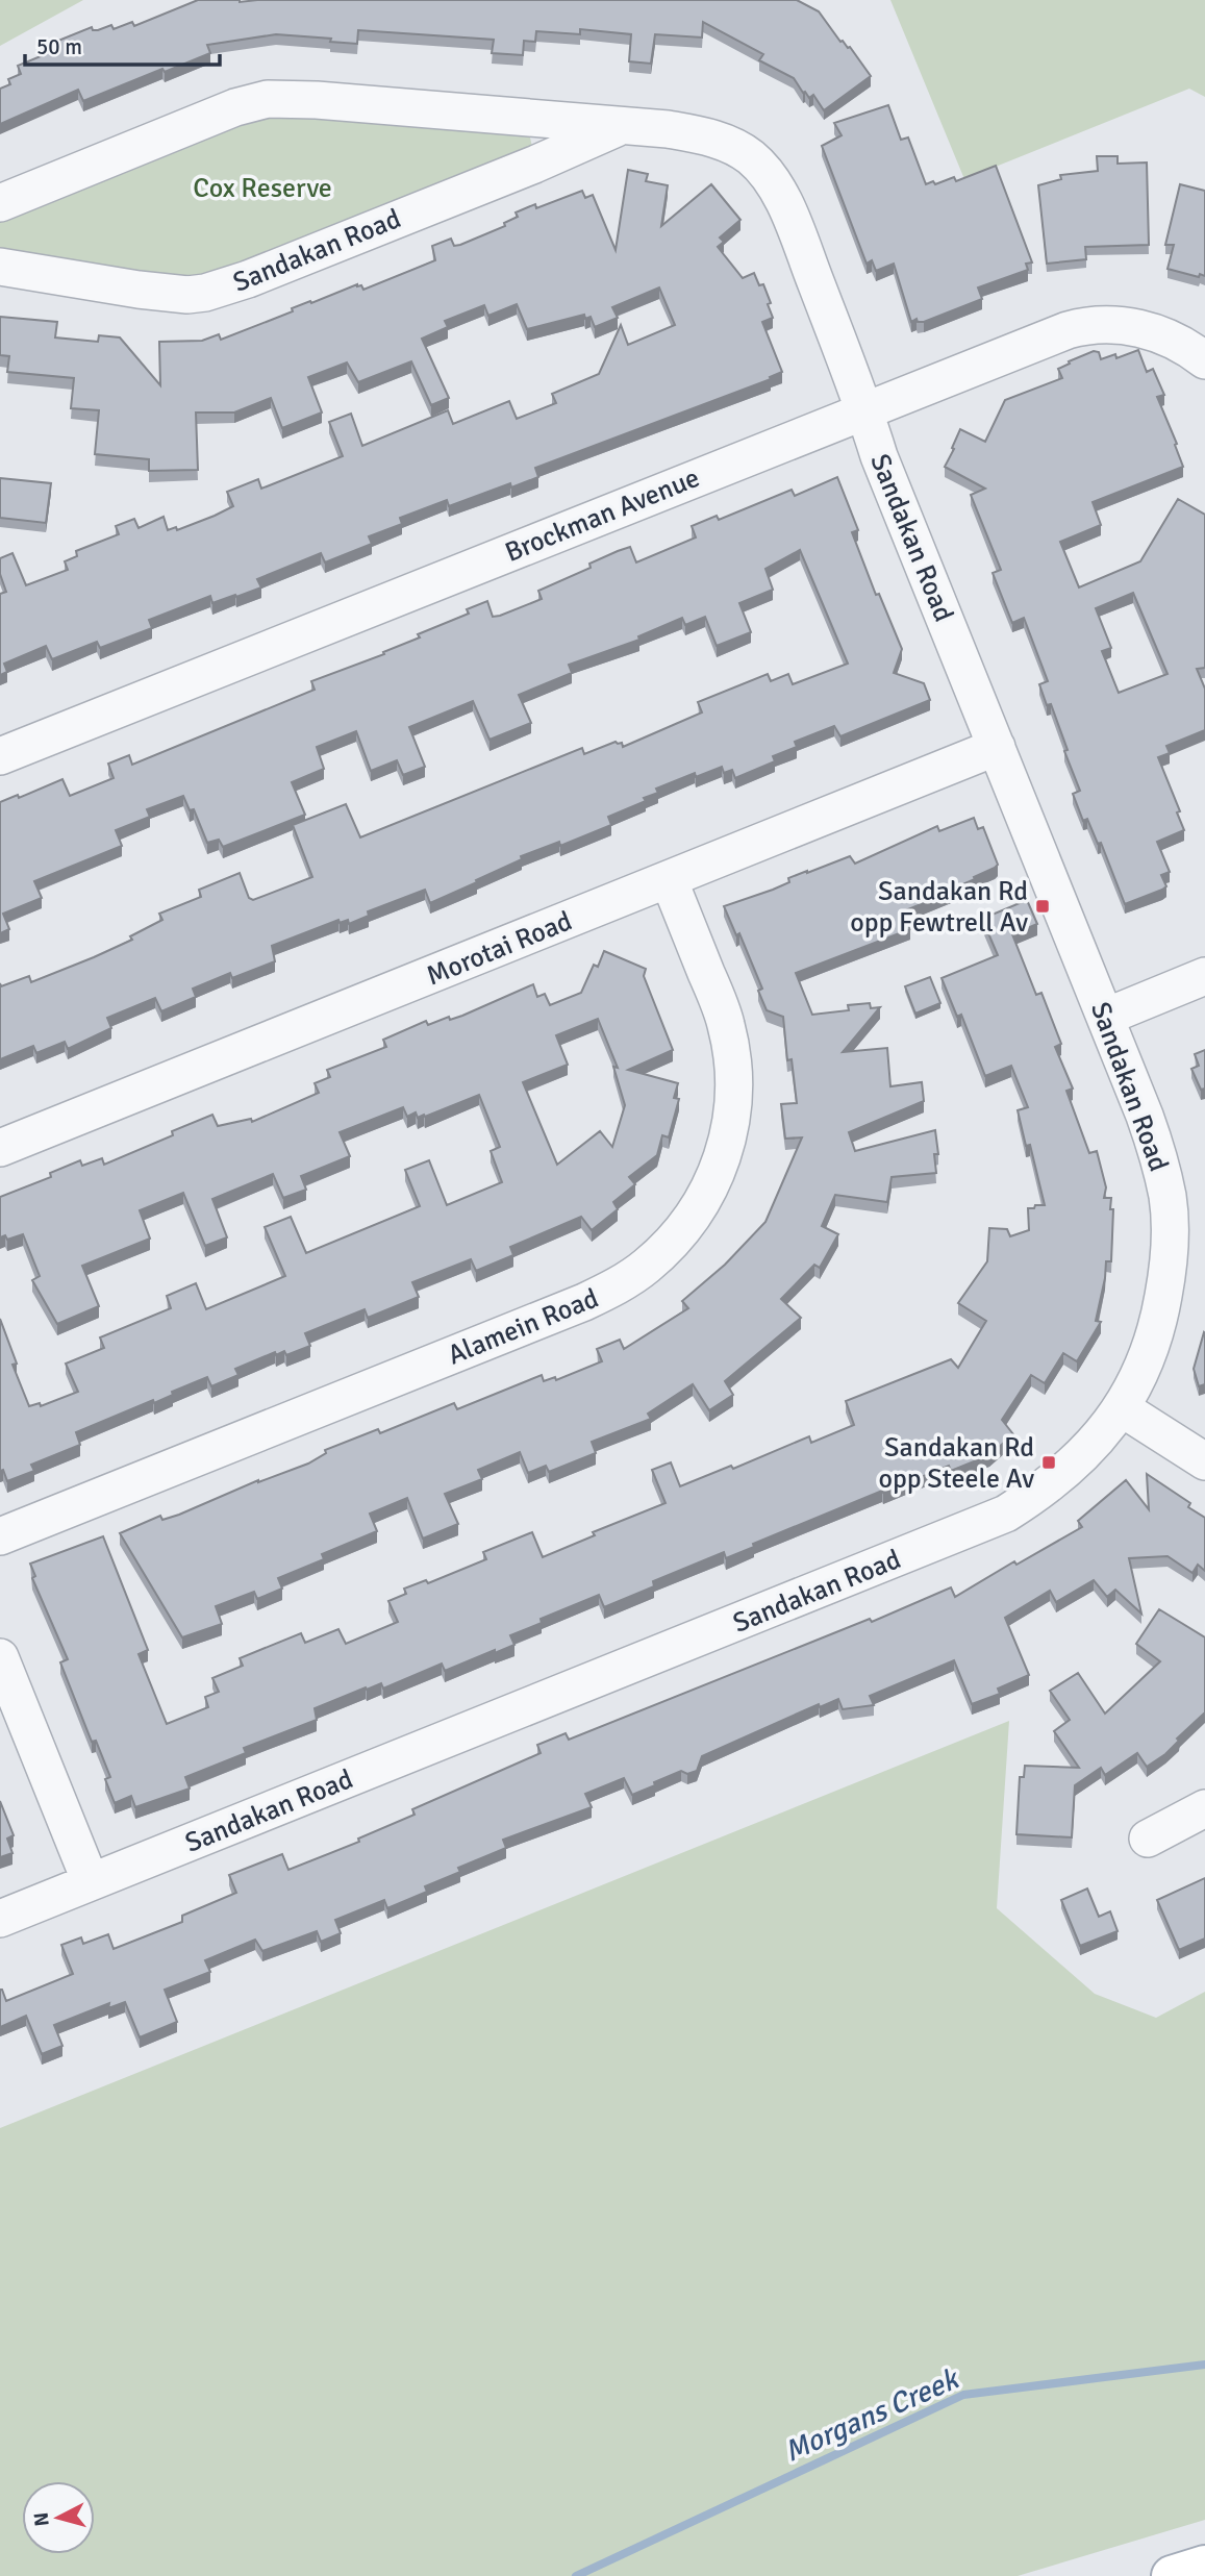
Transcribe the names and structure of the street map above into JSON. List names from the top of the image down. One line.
{"streets":{"street":["Sandakan Road","Brockman Avenue","Morotai Road","Alamein Road"]},"crossings":[["Sandakan Road","Brockman Avenue"],["Sandakan Road","Morotai Road"],["Morotai Road","Alamein Road"]],"water":["Morgans Creek"],"parks":["Cox Reserve"],"places":{"transit":["Sandakan Rd opp Fewtrell Av","Sandakan Rd opp Steele Av"]},"scale_bar":"50 m","north":"left"}
